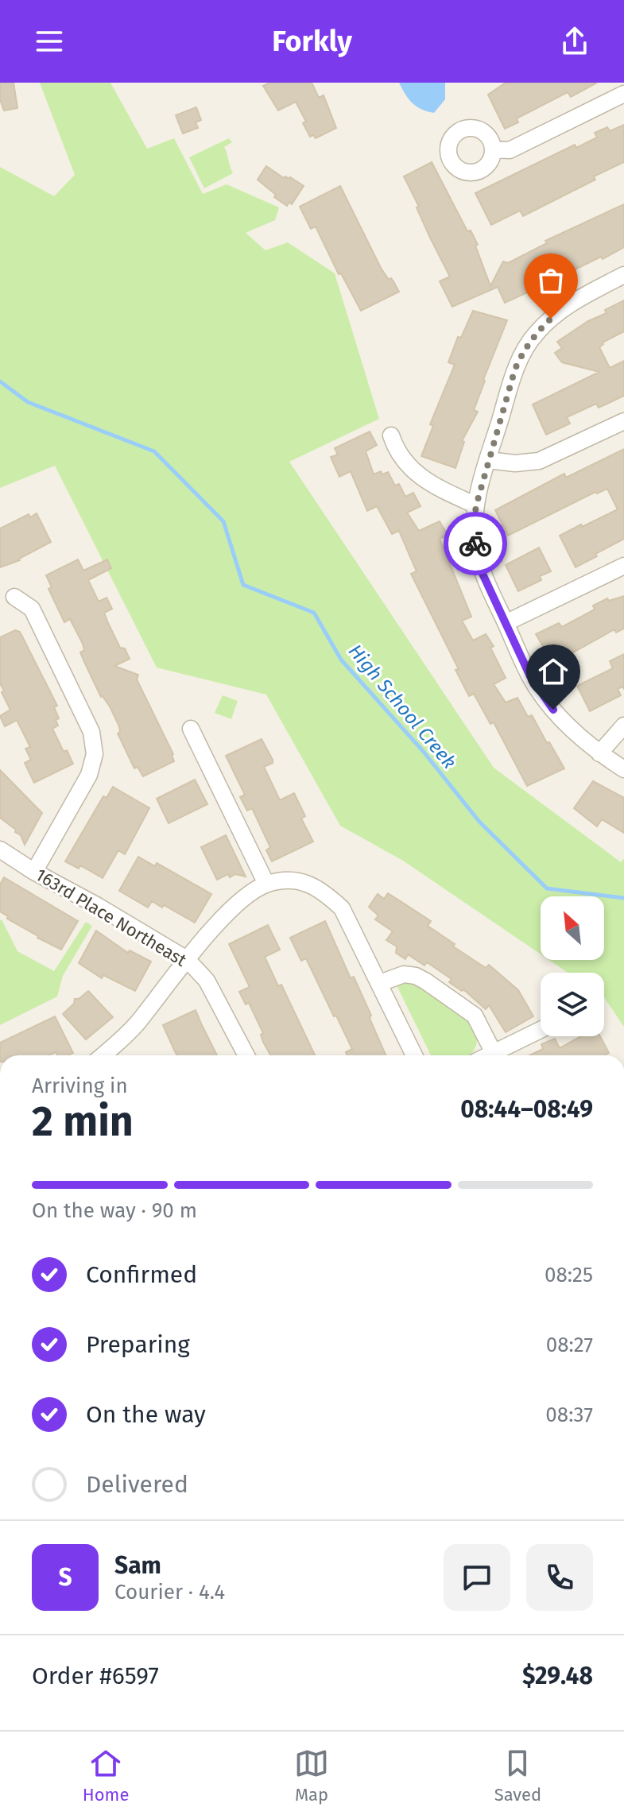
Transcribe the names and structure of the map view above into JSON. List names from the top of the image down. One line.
{"streets":{"street":["163rd Place Northeast"]},"water":["High School Creek"],"north":"top left","page":{"header":"Forkly","heading":["2 min","Arriving in","08:44–08:49"],"panel":["Sam","Courier · 4.4","Order #6597","$29.48"],"bar":"On the way · 90 m","list":[["Confirmed","08:25"],["Preparing","08:27"],["On the way","08:37"],"Delivered"],"round":"S","tabs":["Home","Map","Saved"]}}
